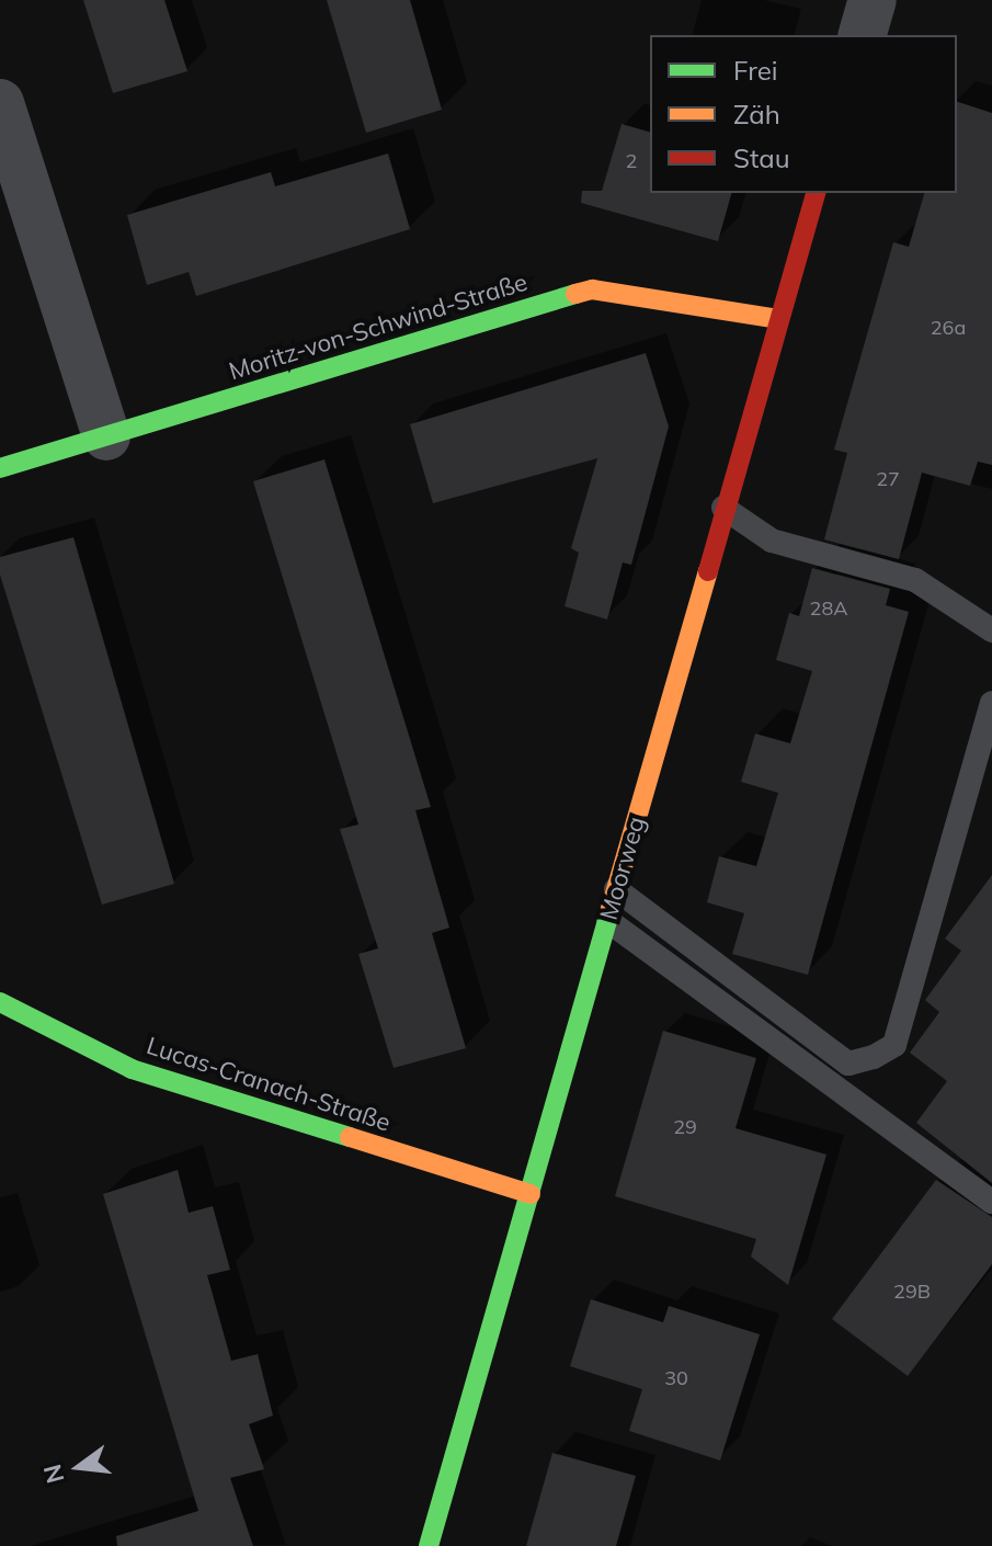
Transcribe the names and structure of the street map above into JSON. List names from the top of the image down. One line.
{"streets":{"street":["Moritz-von-Schwind-Straße","Moorweg","Lucas-Cranach-Straße"]},"crossings":[["Moritz-von-Schwind-Straße","Moorweg"],["Moorweg","Lucas-Cranach-Straße"]],"house_numbers":["2","26a","27","28A","29","29B","30"],"legend":["Frei","Zäh","Stau"],"north":"left"}
